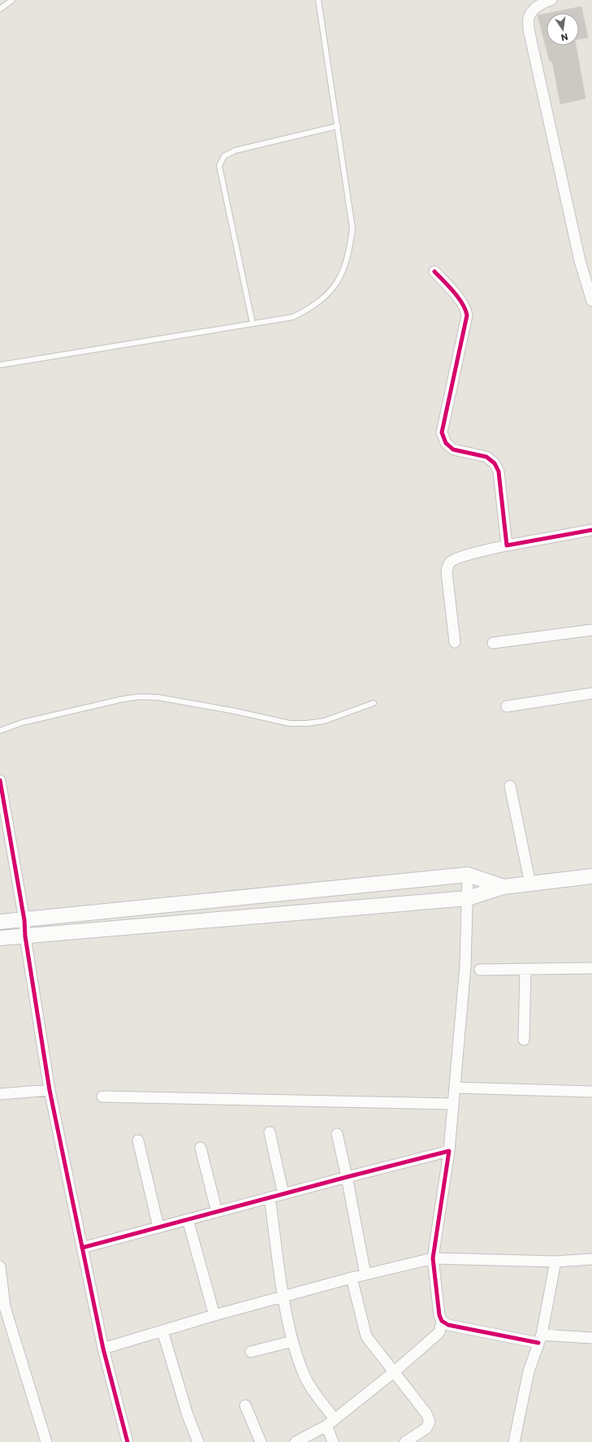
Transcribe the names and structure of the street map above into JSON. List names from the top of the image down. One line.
{"north":"bottom"}
